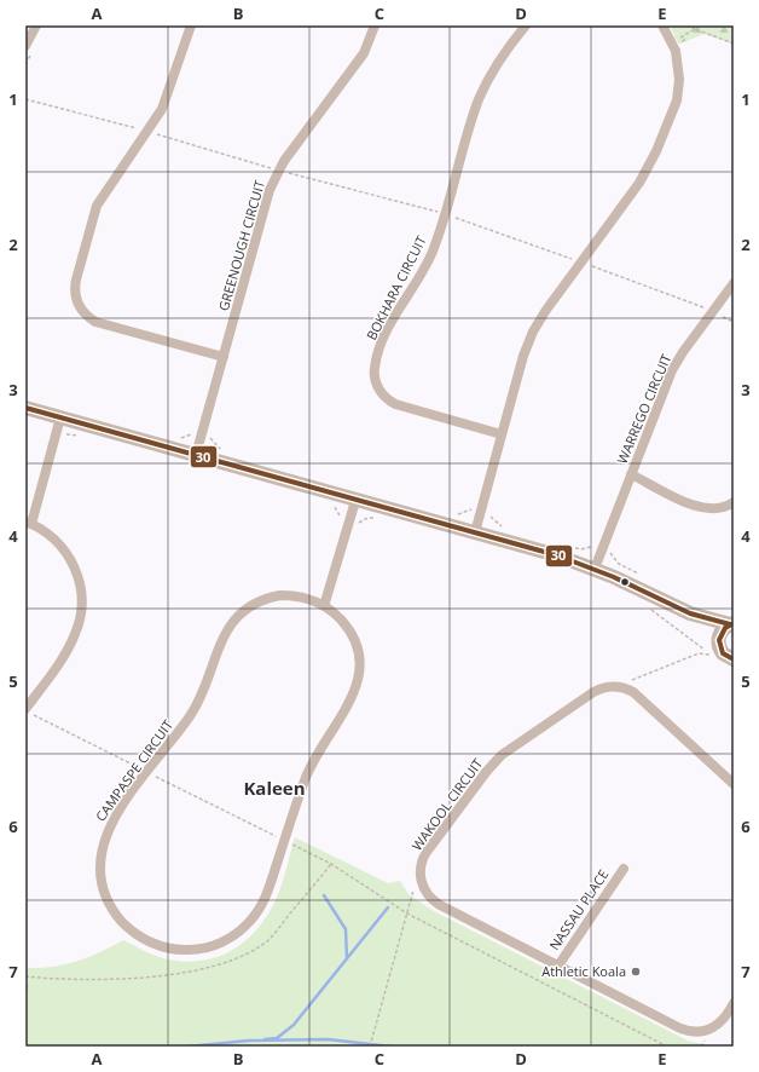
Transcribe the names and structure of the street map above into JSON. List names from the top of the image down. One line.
{"streets":{"street":["GREENOUGH CIRCUIT","BOKHARA CIRCUIT","WARREGO CIRCUIT","CAMPASPE CIRCUIT","WAKOOL CIRCUIT","NASSAU PLACE"]},"districts":["Kaleen"],"places":["Athletic Koala"],"lines":["transit line 30"],"grid":{"columns":["A","B","C","D","E"],"rows":["1","2","3","4","5","6","7"]}}
